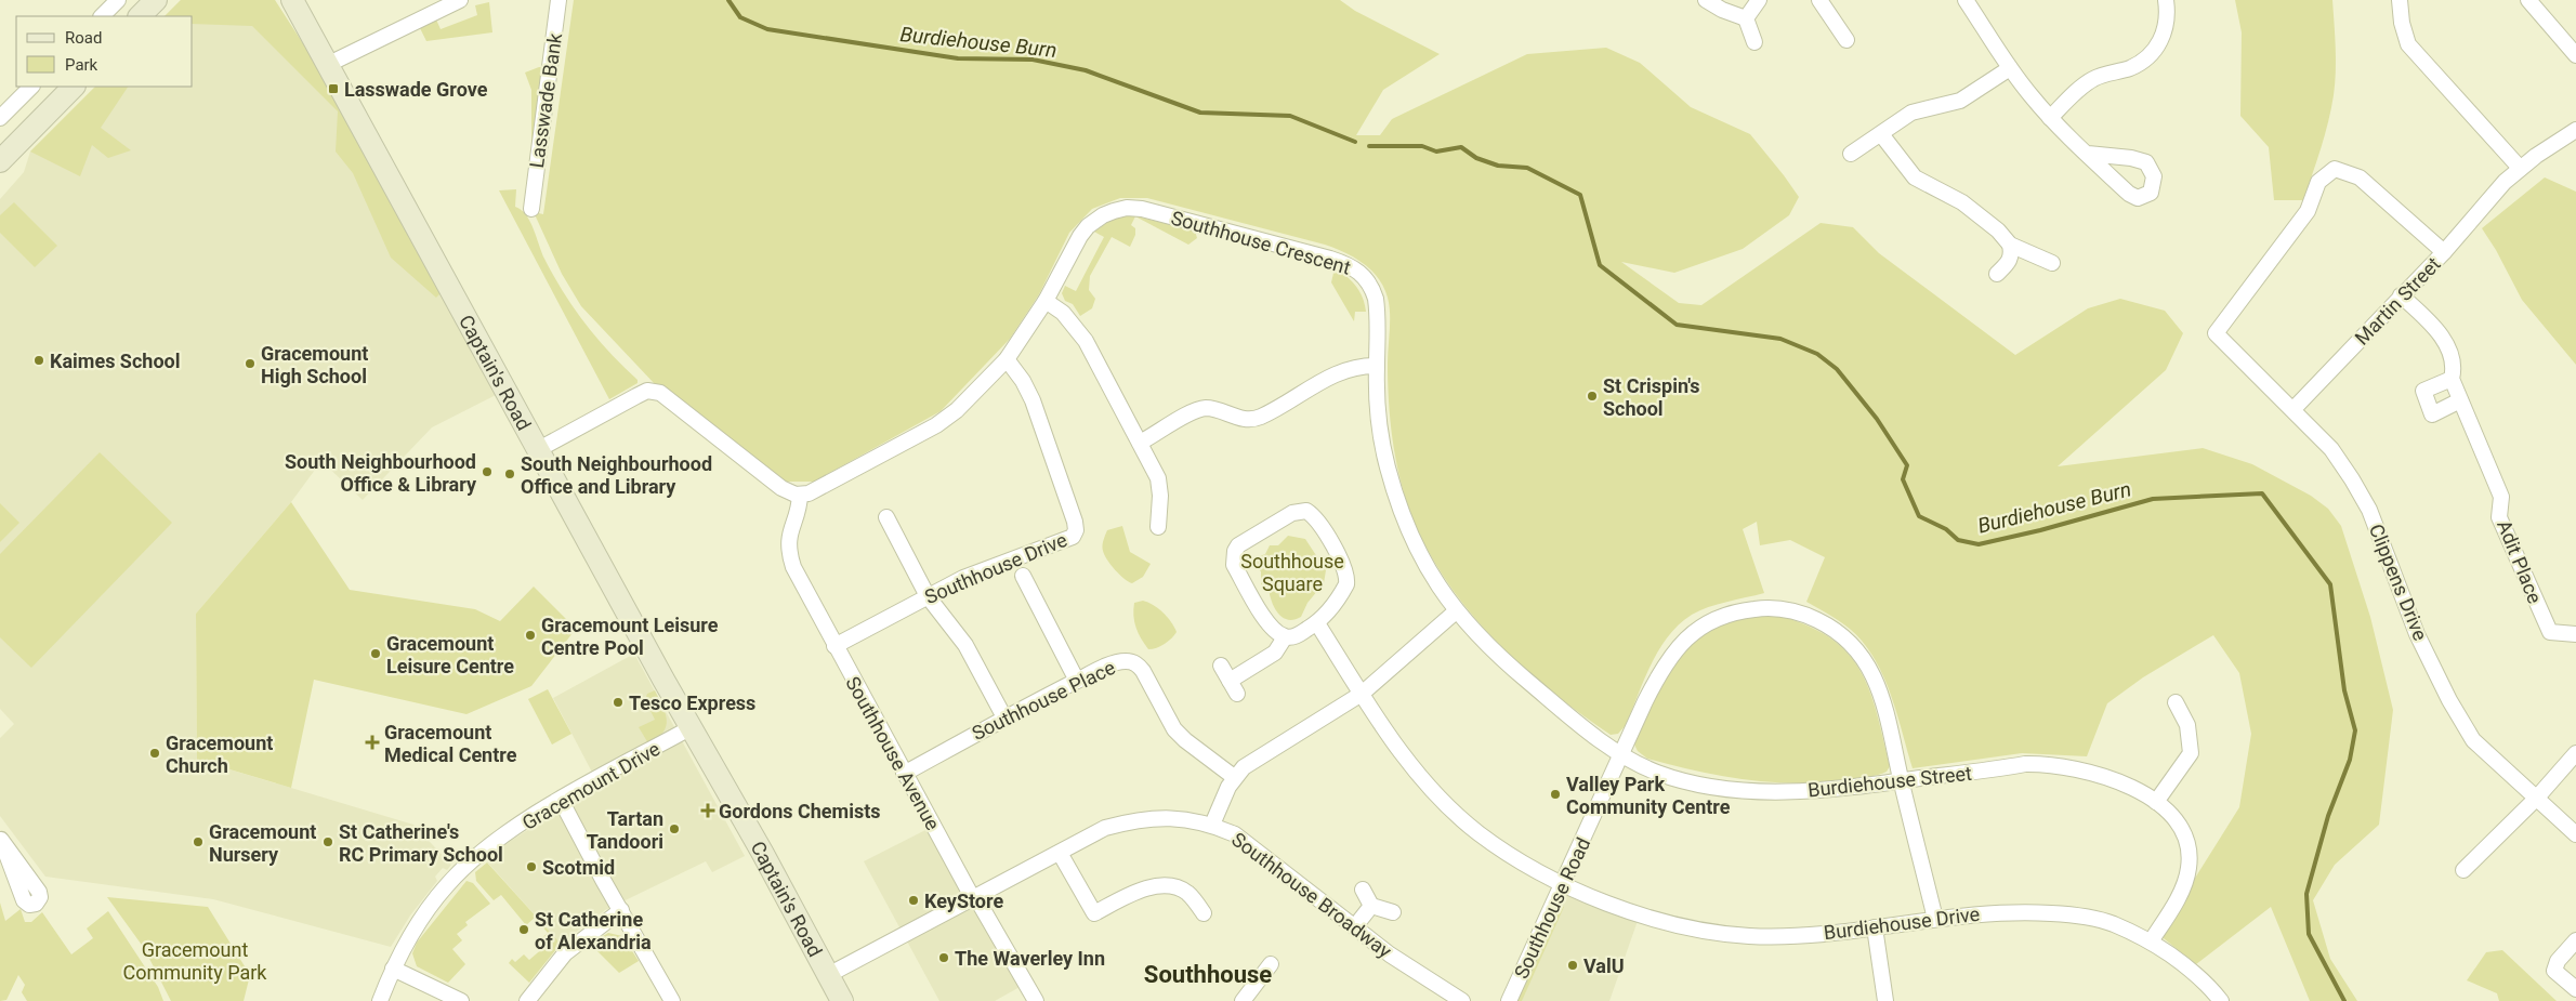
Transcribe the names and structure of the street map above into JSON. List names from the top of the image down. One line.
{"streets":{"main road":["Captain's Road"],"street":["Lasswade Bank","Southhouse Crescent","Martin Street","Adit Place","Southhouse Drive","Clippens Drive","Southhouse Place","Southhouse Avenue","Burdiehouse Street","Gracemount Drive","Southhouse Broadway","Southhouse Road","Burdiehouse Drive"]},"crossings":[["Southhouse Crescent","Southhouse Drive"],["Southhouse Crescent","Southhouse Avenue"],["Southhouse Crescent","Burdiehouse Street"],["Southhouse Crescent","Southhouse Road"],["Martin Street","Adit Place"],["Martin Street","Clippens Drive"],["Captain's Road","Gracemount Drive"],["Captain's Road","Southhouse Broadway"],["Southhouse Drive","Southhouse Avenue"],["Southhouse Place","Southhouse Avenue"],["Southhouse Avenue","Southhouse Broadway"],["Burdiehouse Street","Southhouse Road"],["Burdiehouse Street","Burdiehouse Drive"],["Southhouse Road","Burdiehouse Drive"]],"districts":["Southhouse"],"water":["Burdiehouse Burn"],"parks":["Southhouse Square","Gracemount Community Park"],"places":{"transit":["Lasswade Grove"],"other":["Kaimes School","Gracemount High School","St Crispin's School","South Neighbourhood Office & Library","South Neighbourhood Office and Library","Gracemount Leisure Centre Pool","Gracemount Leisure Centre","Tesco Express","Gracemount Church","Valley Park Community Centre","Tartan Tandoori","Gracemount Nursery","St Catherine's RC Primary School","Scotmid","KeyStore","St Catherine of Alexandria","The Waverley Inn","ValU"],"health":["Gracemount Medical Centre","Gordons Chemists"]},"legend":["Road","Park"]}
